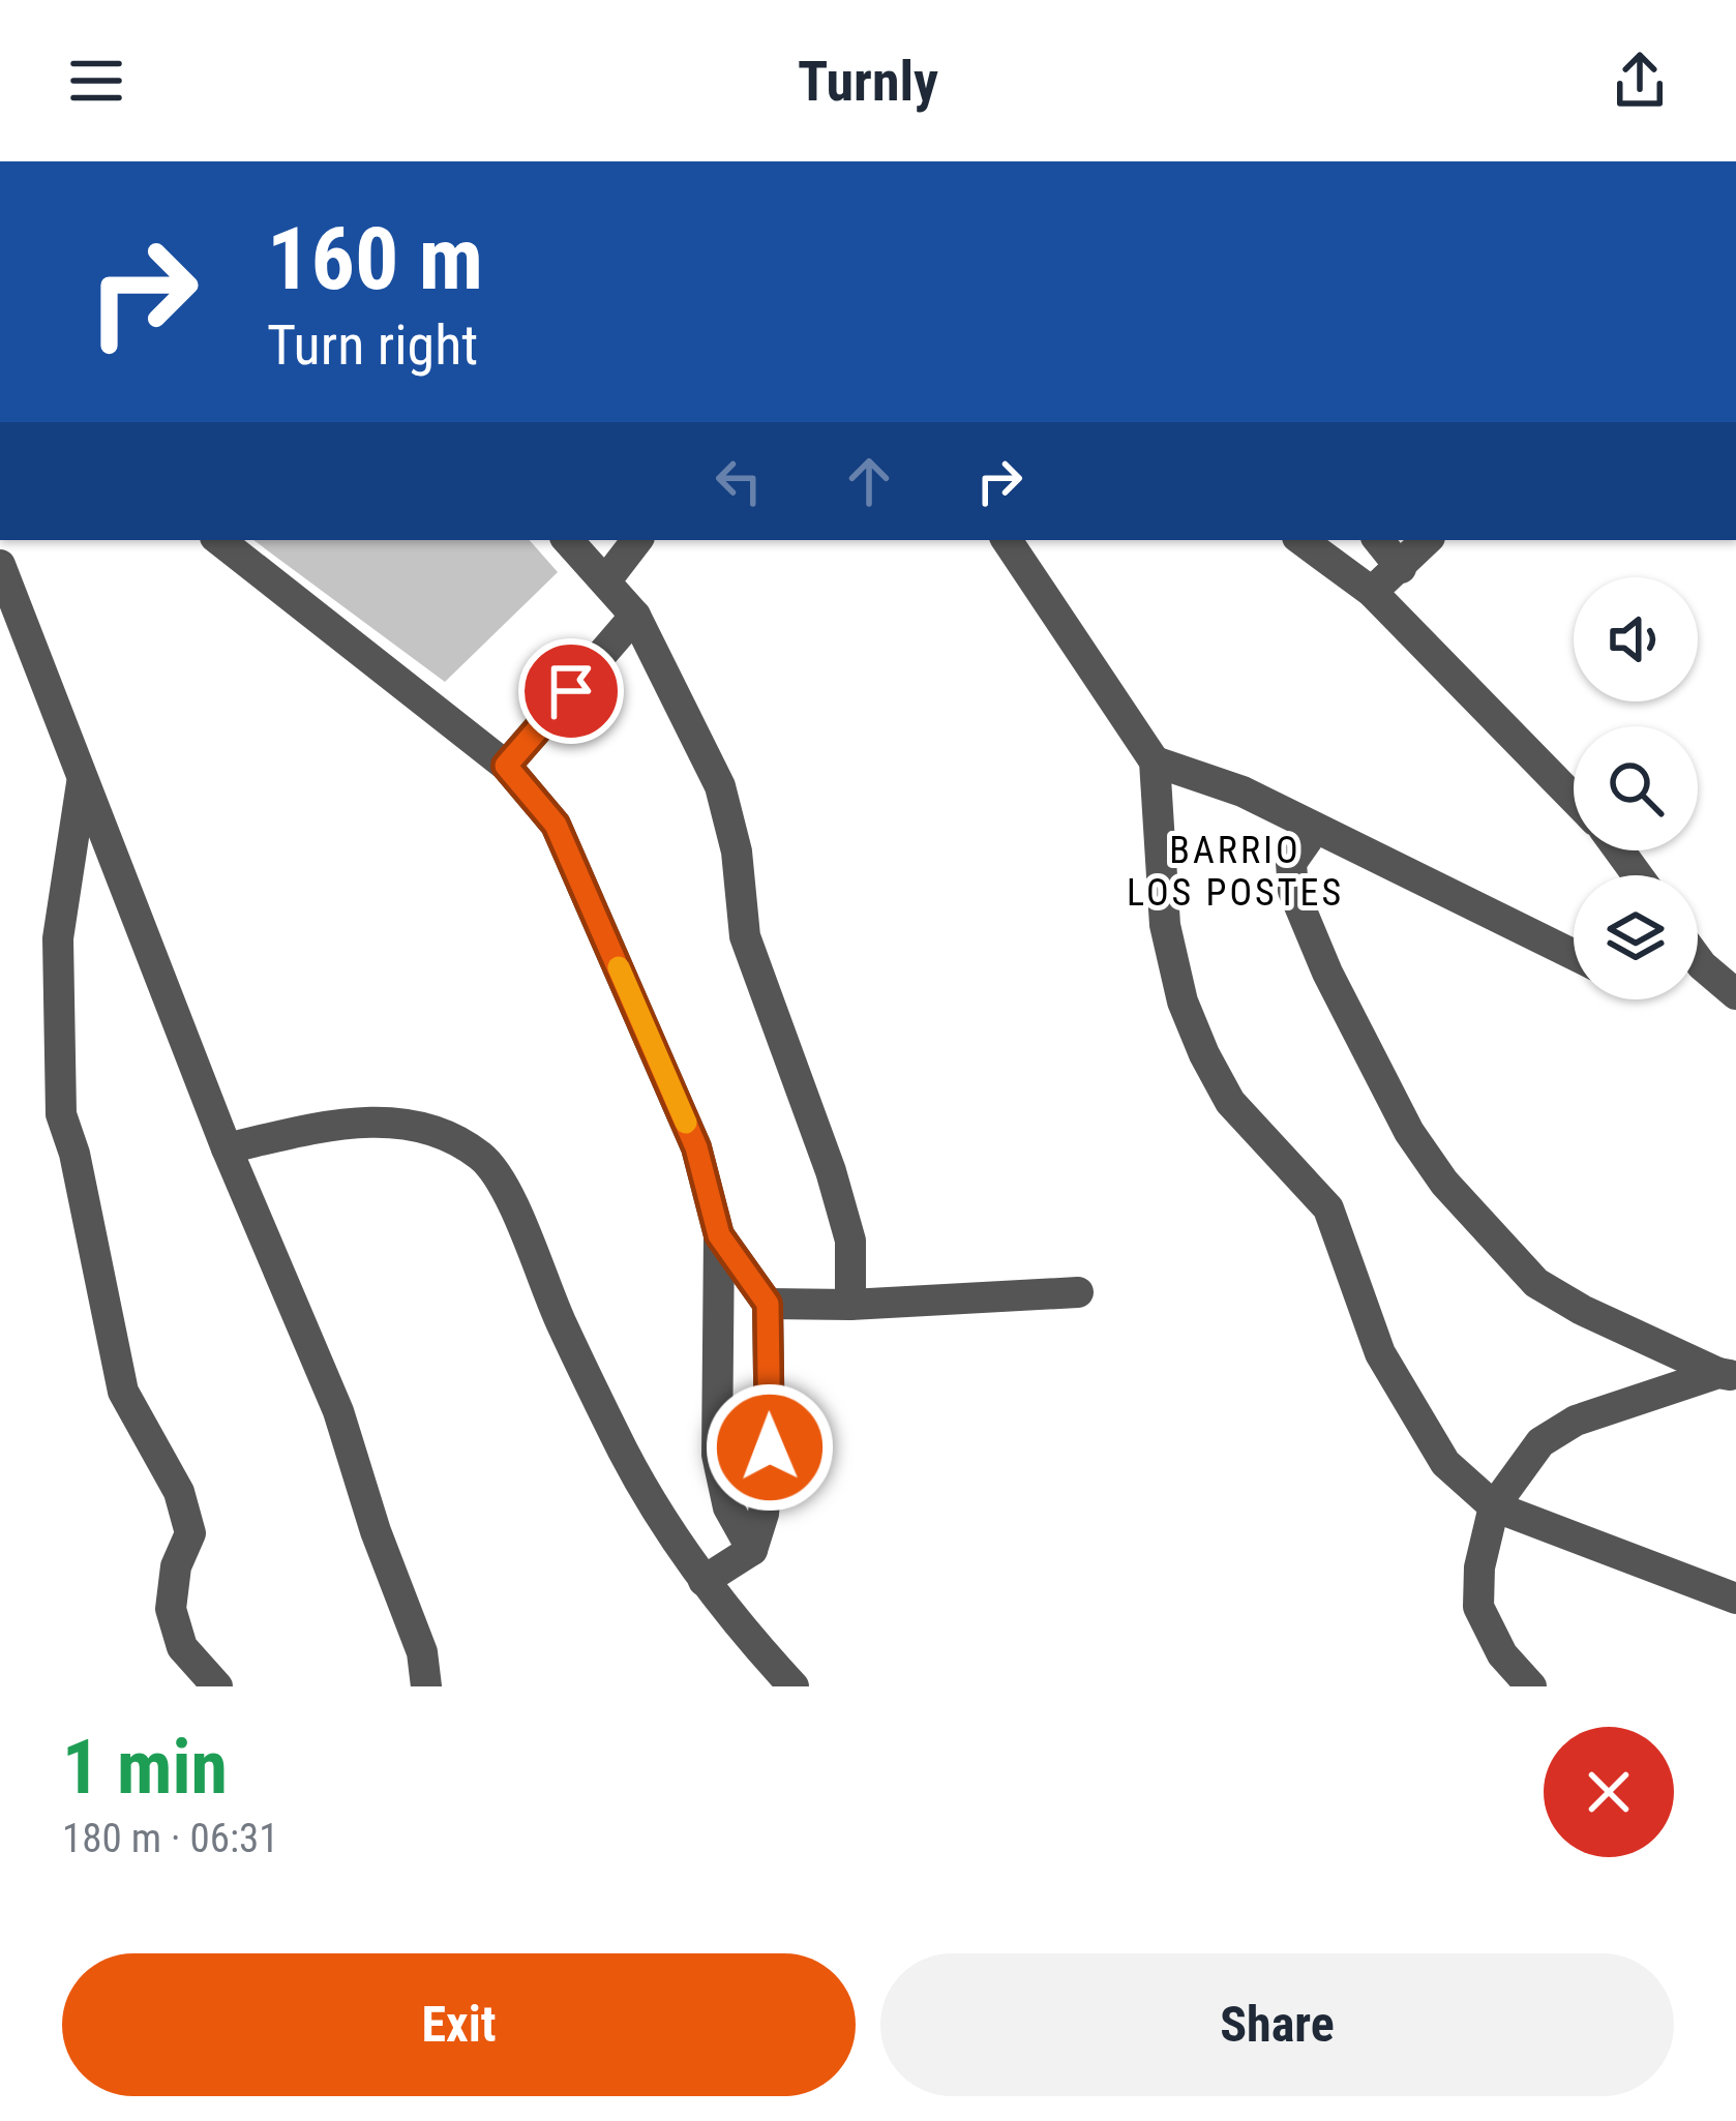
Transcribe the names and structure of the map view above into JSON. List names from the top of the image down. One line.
{"districts":["BARRIO LOS POSTES"],"page":{"header":"Turnly","turn":["160 m","Turn right"],"heading":["1 min","180 m · 06:31"],"buttons":["Exit","Share"]}}
